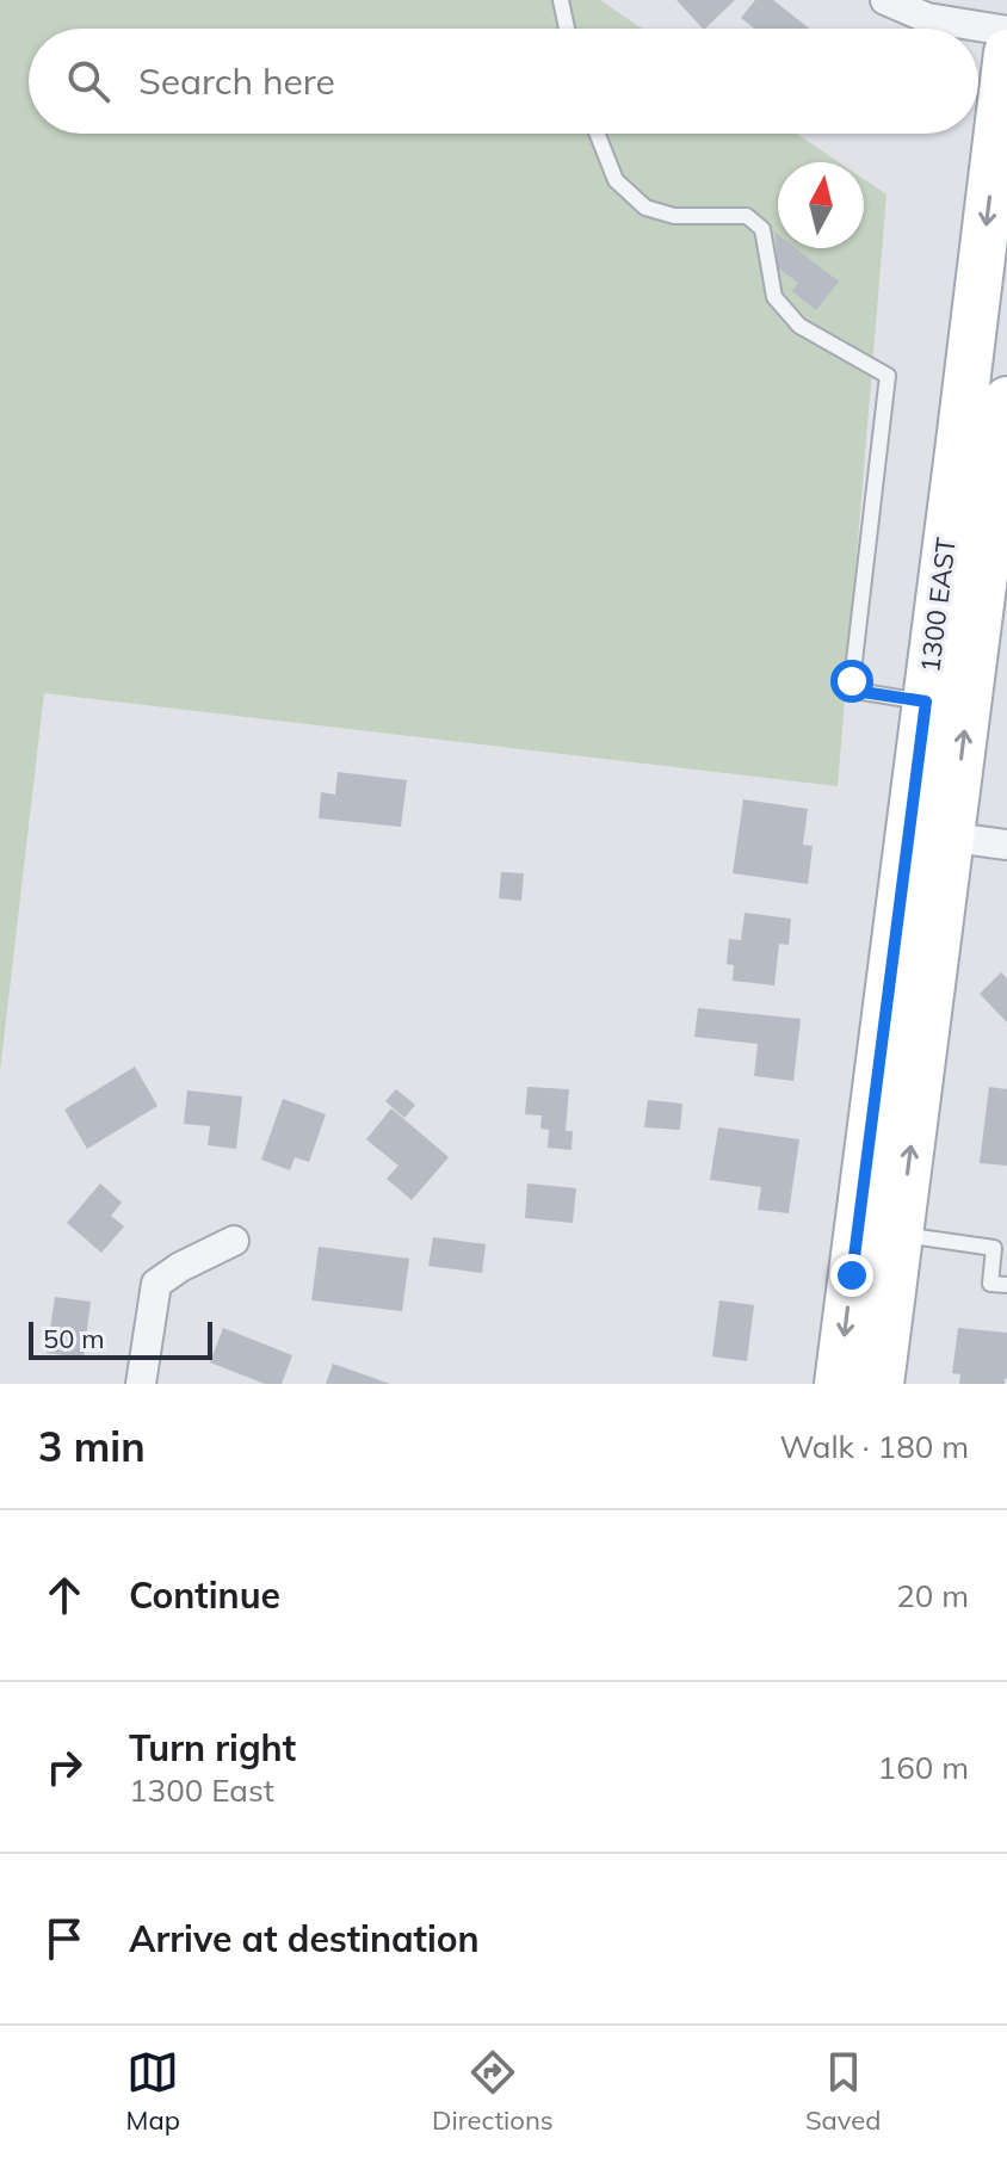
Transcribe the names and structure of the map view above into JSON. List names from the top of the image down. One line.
{"streets":{"main road":["1300 EAST"]},"scale_bar":"50 m","north":"top","page":{"search":"Search here","scale":"50 m","heading":["3 min","Walk · 180 m"],"list":[["Continue","20 m"],["Turn right","1300 East","160 m"],"Arrive at destination"],"nav":["Map","Directions","Saved"]}}
